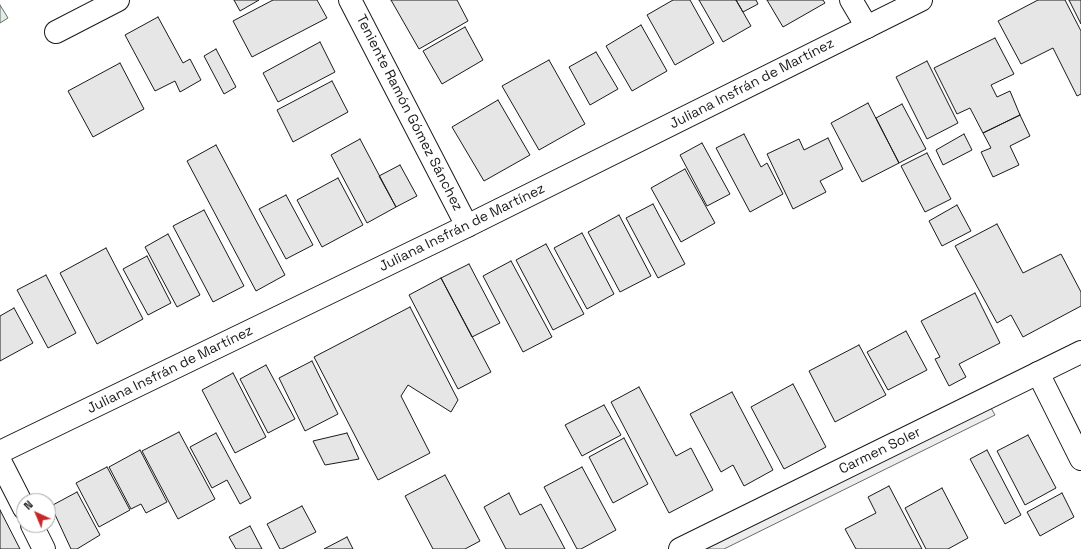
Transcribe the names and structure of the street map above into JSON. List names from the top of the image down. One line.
{"streets":{"street":["Juliana Insfrán de Martínez","Teniente Ramón Gómez Sánchez","Carmen Soler"]},"crossings":[["Juliana Insfrán de Martínez","Teniente Ramón Gómez Sánchez"]],"north":"top left"}
